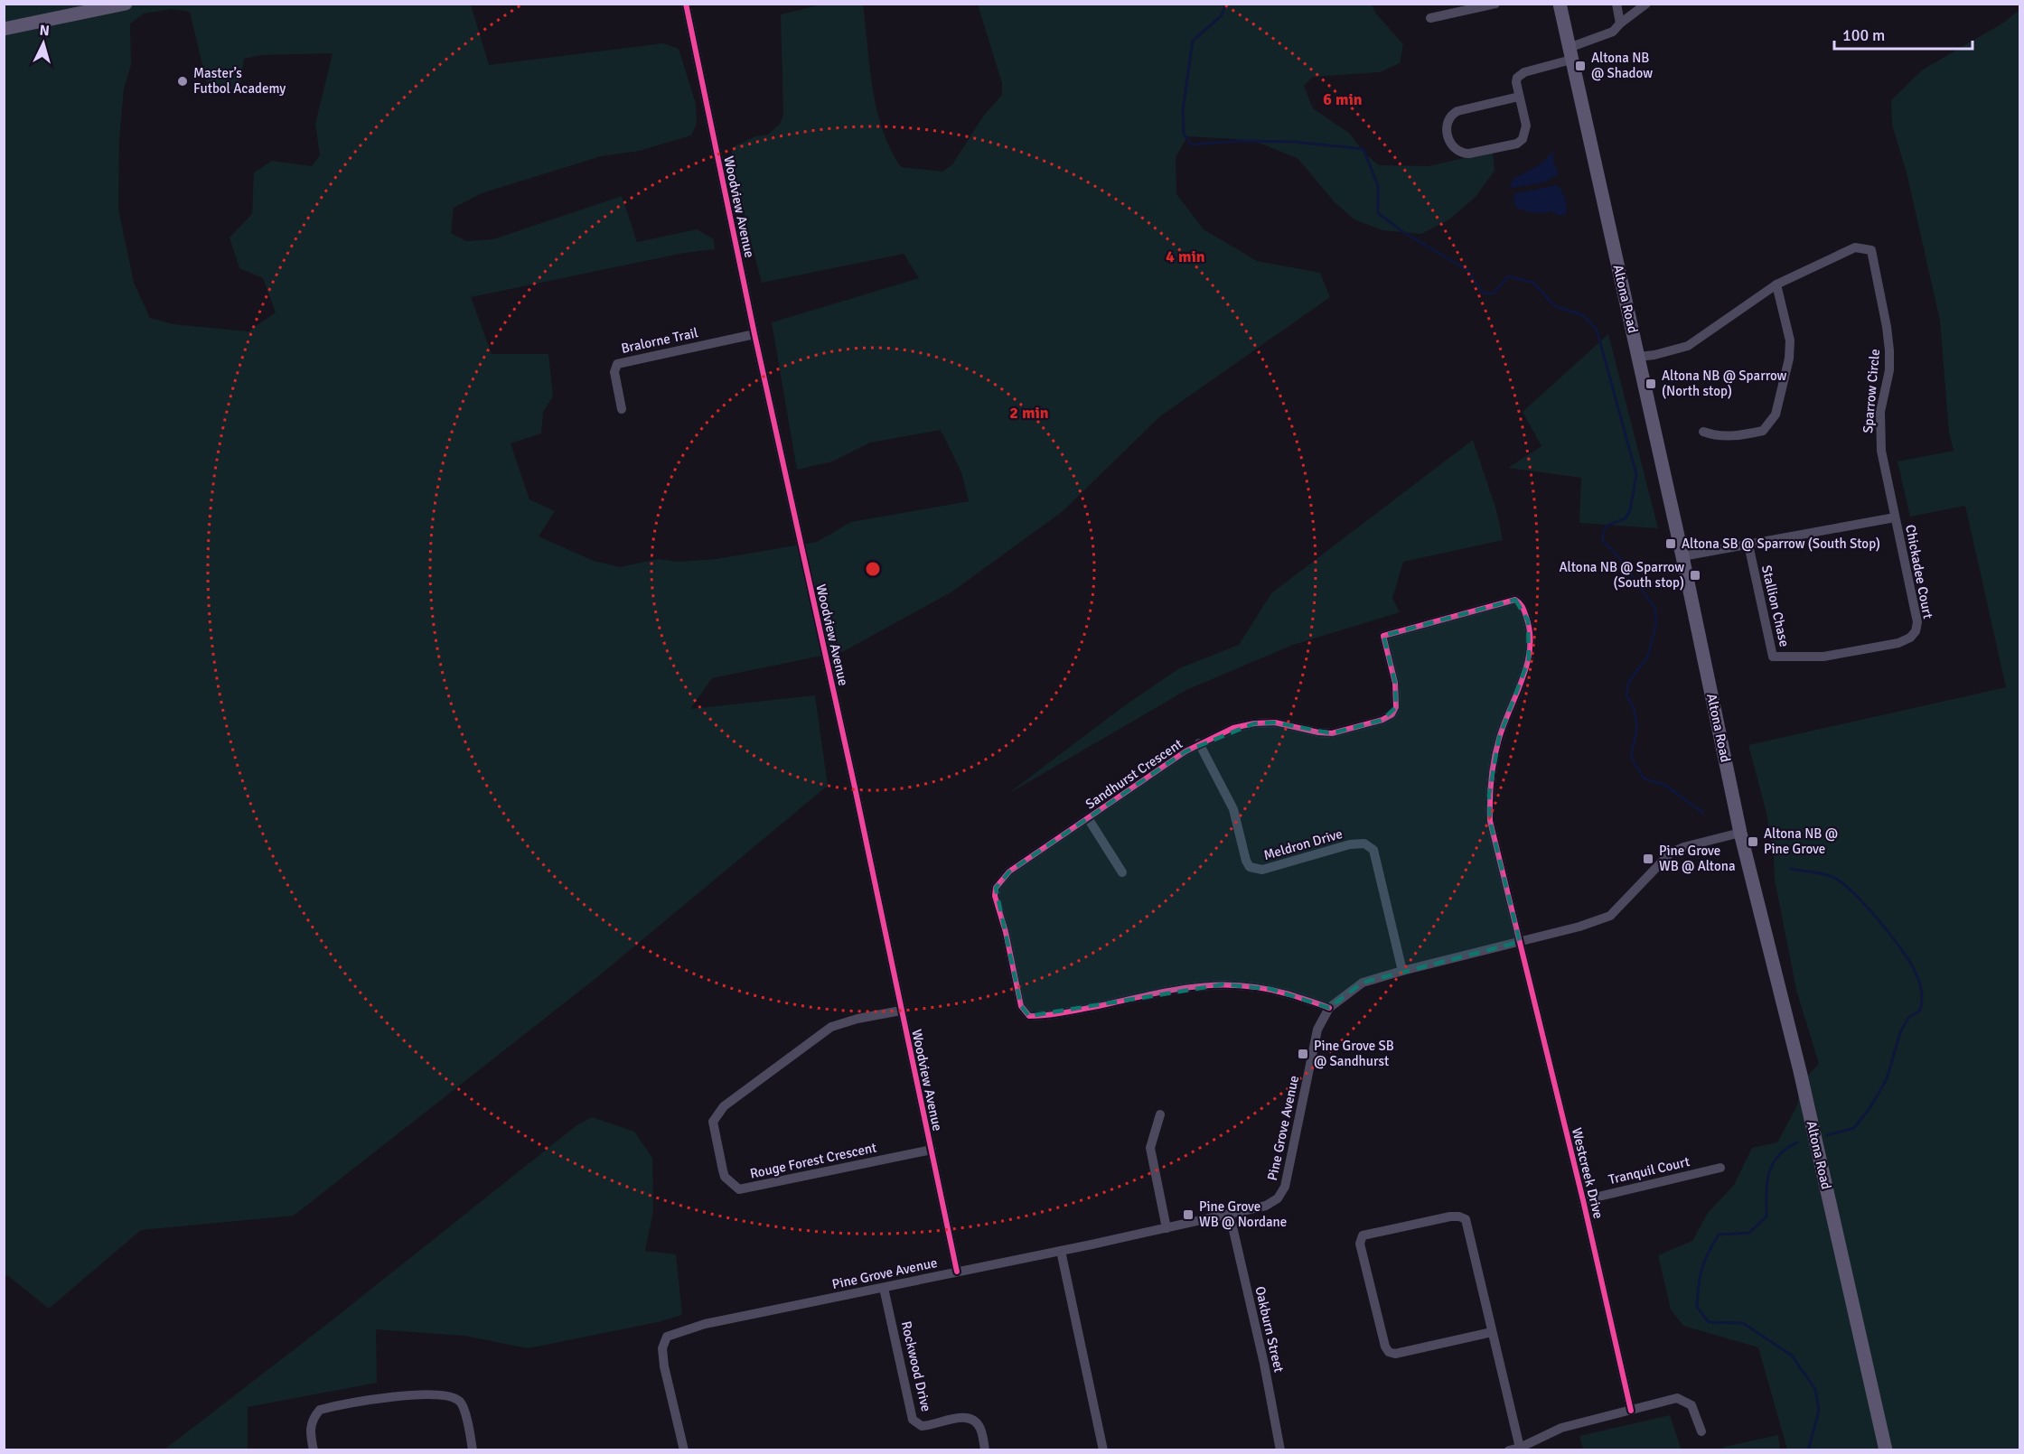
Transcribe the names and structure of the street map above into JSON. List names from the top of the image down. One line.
{"streets":{"main road":["Altona Road"],"street":["Woodview Avenue","Bralorne Trail","Sparrow Circle","Chickadee Court","Stallion Chase","Sandhurst Crescent","Meldron Drive","Pine Grove Avenue","Rouge Forest Crescent","Tranquil Court","Westcreek Drive","Oakburn Street","Rockwood Drive"]},"crossings":[["Woodview Avenue","Bralorne Trail"],["Woodview Avenue","Pine Grove Avenue"],["Woodview Avenue","Rouge Forest Crescent"],["Altona Road","Sparrow Circle"],["Altona Road","Pine Grove Avenue"],["Sparrow Circle","Chickadee Court"],["Chickadee Court","Stallion Chase"],["Sandhurst Crescent","Meldron Drive"],["Sandhurst Crescent","Pine Grove Avenue"],["Sandhurst Crescent","Westcreek Drive"],["Meldron Drive","Pine Grove Avenue"],["Pine Grove Avenue","Westcreek Drive"],["Pine Grove Avenue","Oakburn Street"],["Pine Grove Avenue","Rockwood Drive"],["Tranquil Court","Westcreek Drive"]],"places":{"transit":["Altona NB @ Shadow","Altona NB @ Sparrow (North stop)","Altona SB @ Sparrow (South Stop)","Altona NB @ Sparrow (South stop)","Altona NB @ Pine Grove","Pine Grove WB @ Altona","Pine Grove SB @ Sandhurst","Pine Grove WB @ Nordane"],"other":["Master’s Futbol Academy"]},"scale_bar":"100 m","north":"top","rings":["6 min","4 min","2 min"]}
